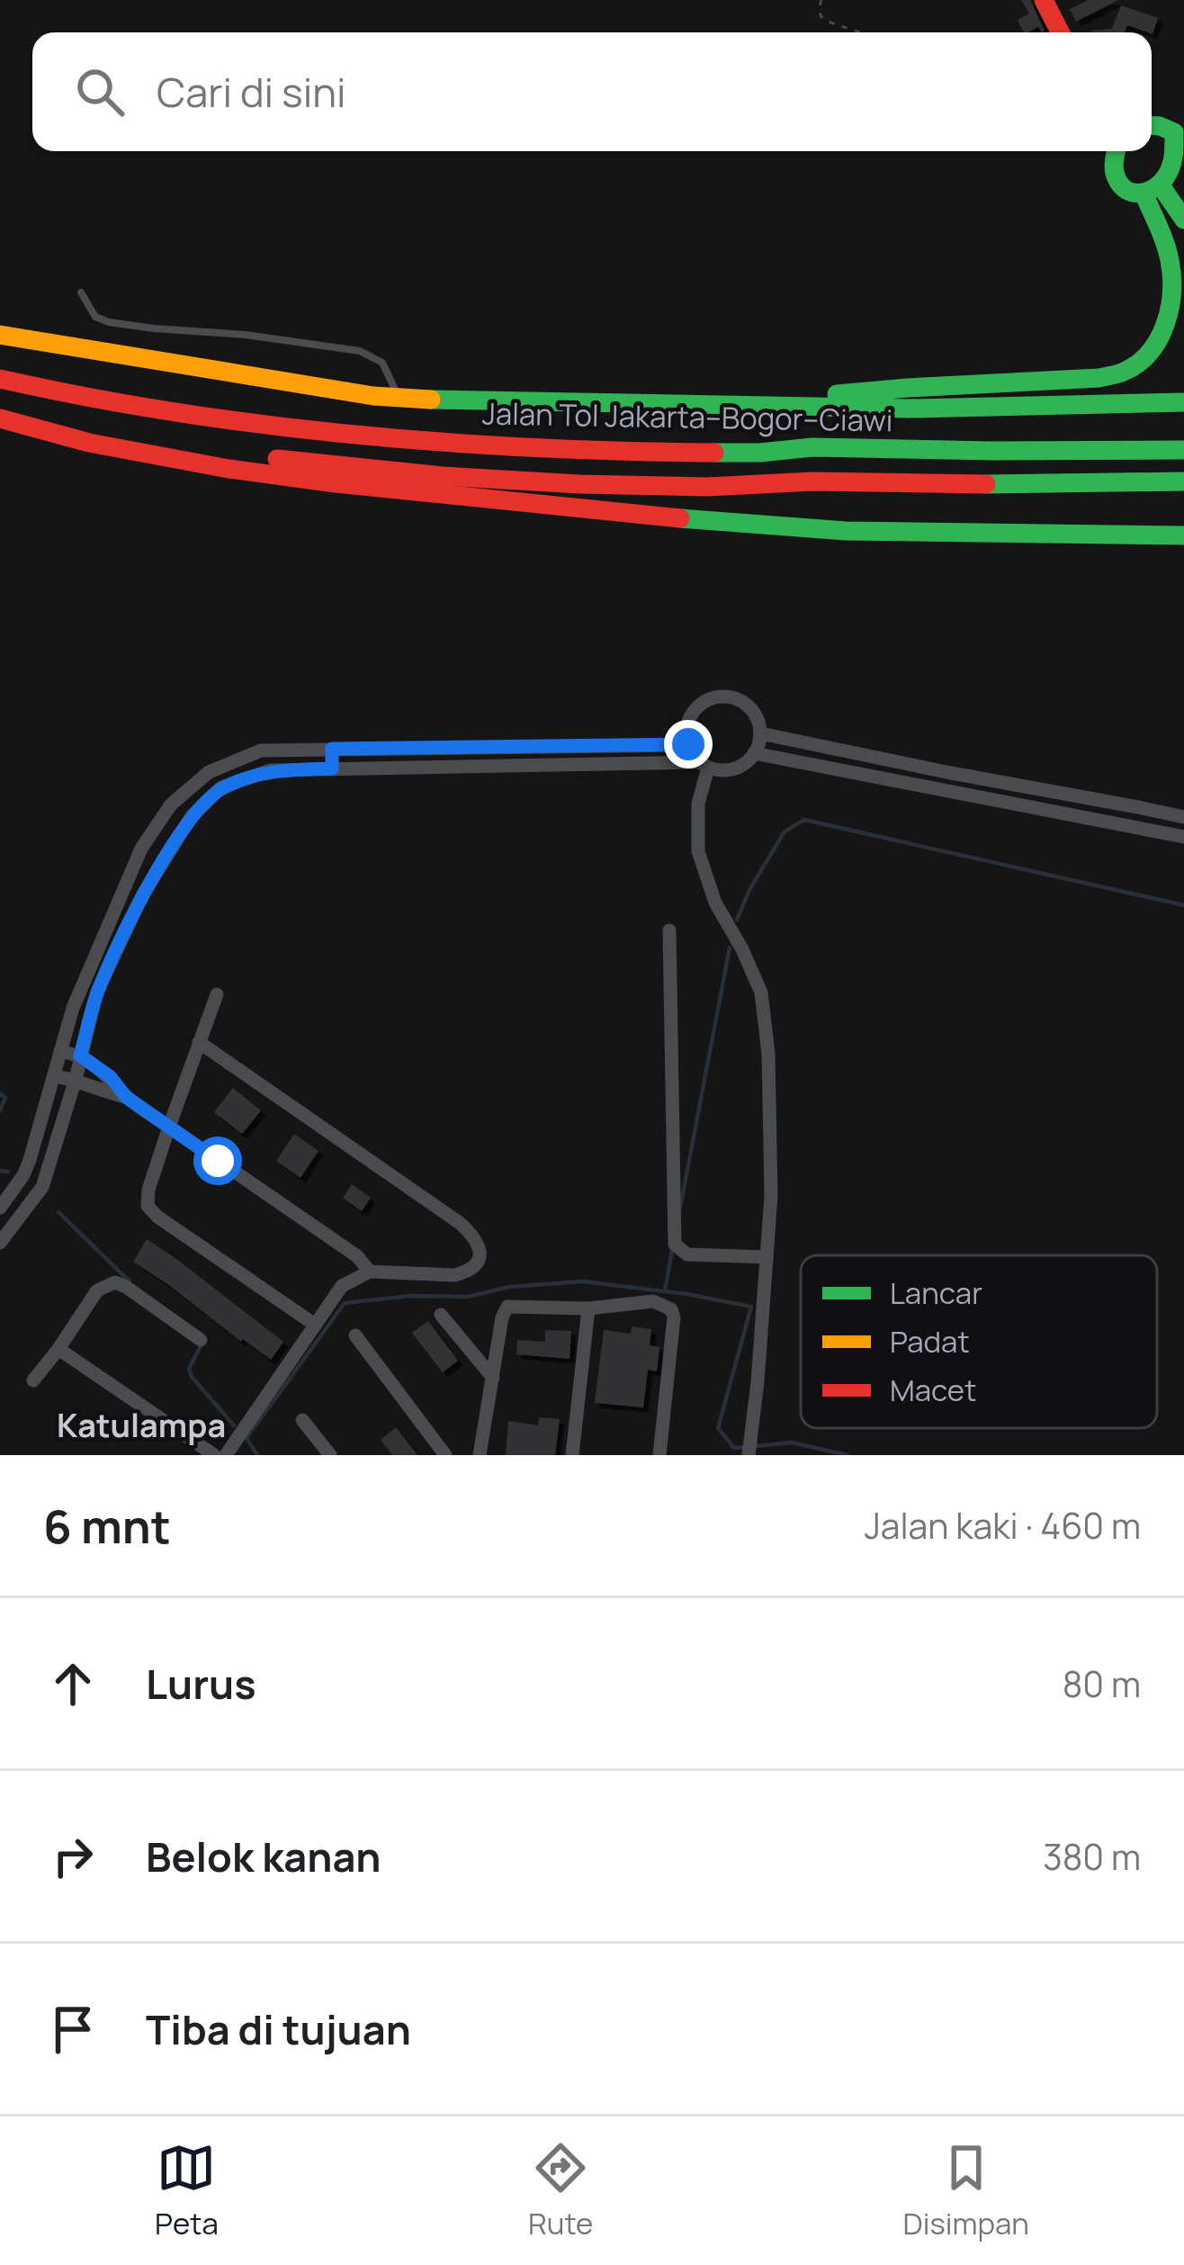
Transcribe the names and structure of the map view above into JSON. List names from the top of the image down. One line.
{"streets":{"main road":["Jalan Tol Jakarta–Bogor–Ciawi"]},"districts":["Katulampa"],"legend":["Lancar","Padat","Macet"],"page":{"search":"Cari di sini","heading":["6 mnt","Jalan kaki · 460 m"],"list":[["Lurus","80 m"],["Belok kanan","380 m"],"Tiba di tujuan"],"nav":["Peta","Rute","Disimpan"]}}
